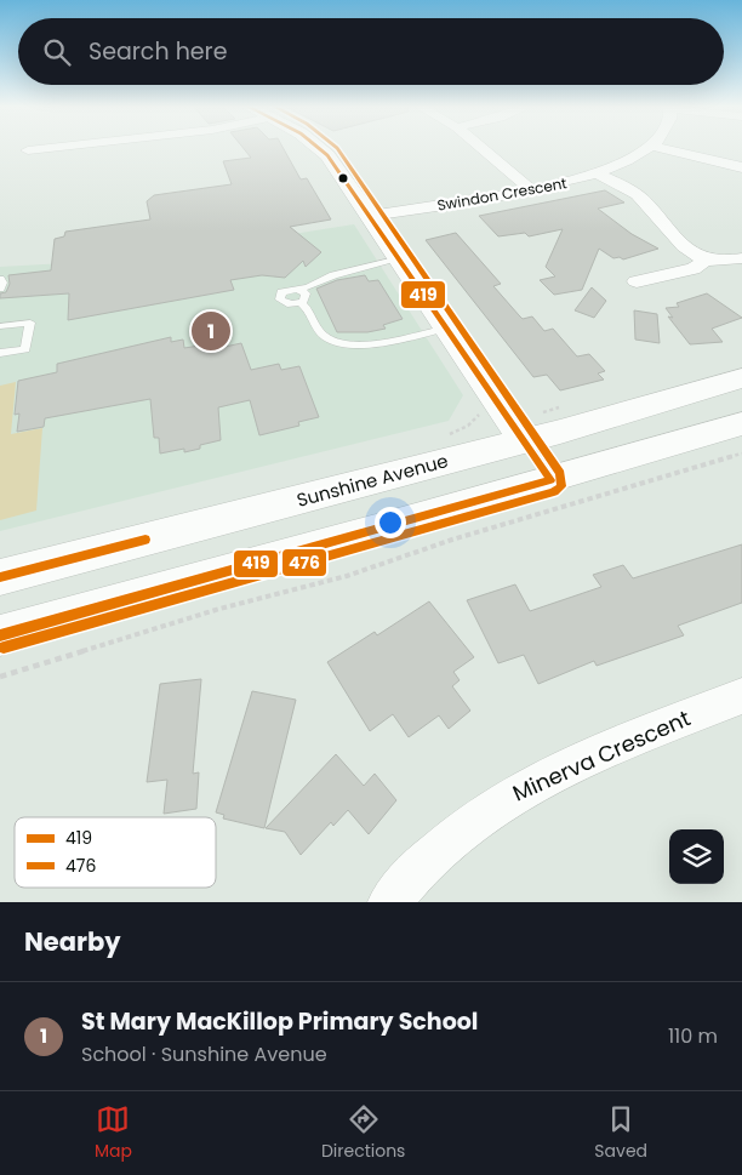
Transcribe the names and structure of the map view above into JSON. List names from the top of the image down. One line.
{"streets":{"main road":["Sunshine Avenue"],"street":["Swindon Crescent","Minerva Crescent"]},"lines":["transit line 419","transit line 476"],"legend":["419","476"],"page":{"search":"Search here","pins":"1","heading":"Nearby","list":[{"mark":"1","name":"St Mary MacKillop Primary School","note":"School · Sunshine Avenue","value":"110 m"}],"nav":["Map","Directions","Saved"]}}
